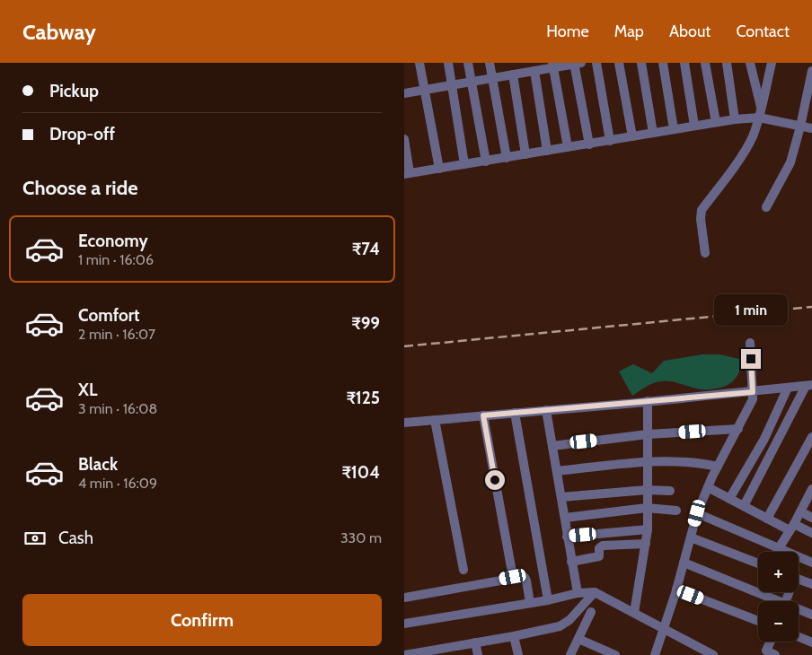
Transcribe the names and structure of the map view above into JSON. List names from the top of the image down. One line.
{"page":{"header":"Cabway","nav":["Home","Map","About","Contact"],"banner":["Pickup","Drop-off"],"heading":"Choose a ride","list":[{"name":"Economy","note":"1 min · 16:06","value":"₹74"},{"name":"Comfort","note":"2 min · 16:07","value":"₹99"},{"name":"XL","note":"3 min · 16:08","value":"₹125"},{"name":"Black","note":"4 min · 16:09","value":"₹104"}],"bubble":"1 min","pay":["Cash","330 m"],"map_buttons":["+","−"],"buttons":"Confirm"}}
